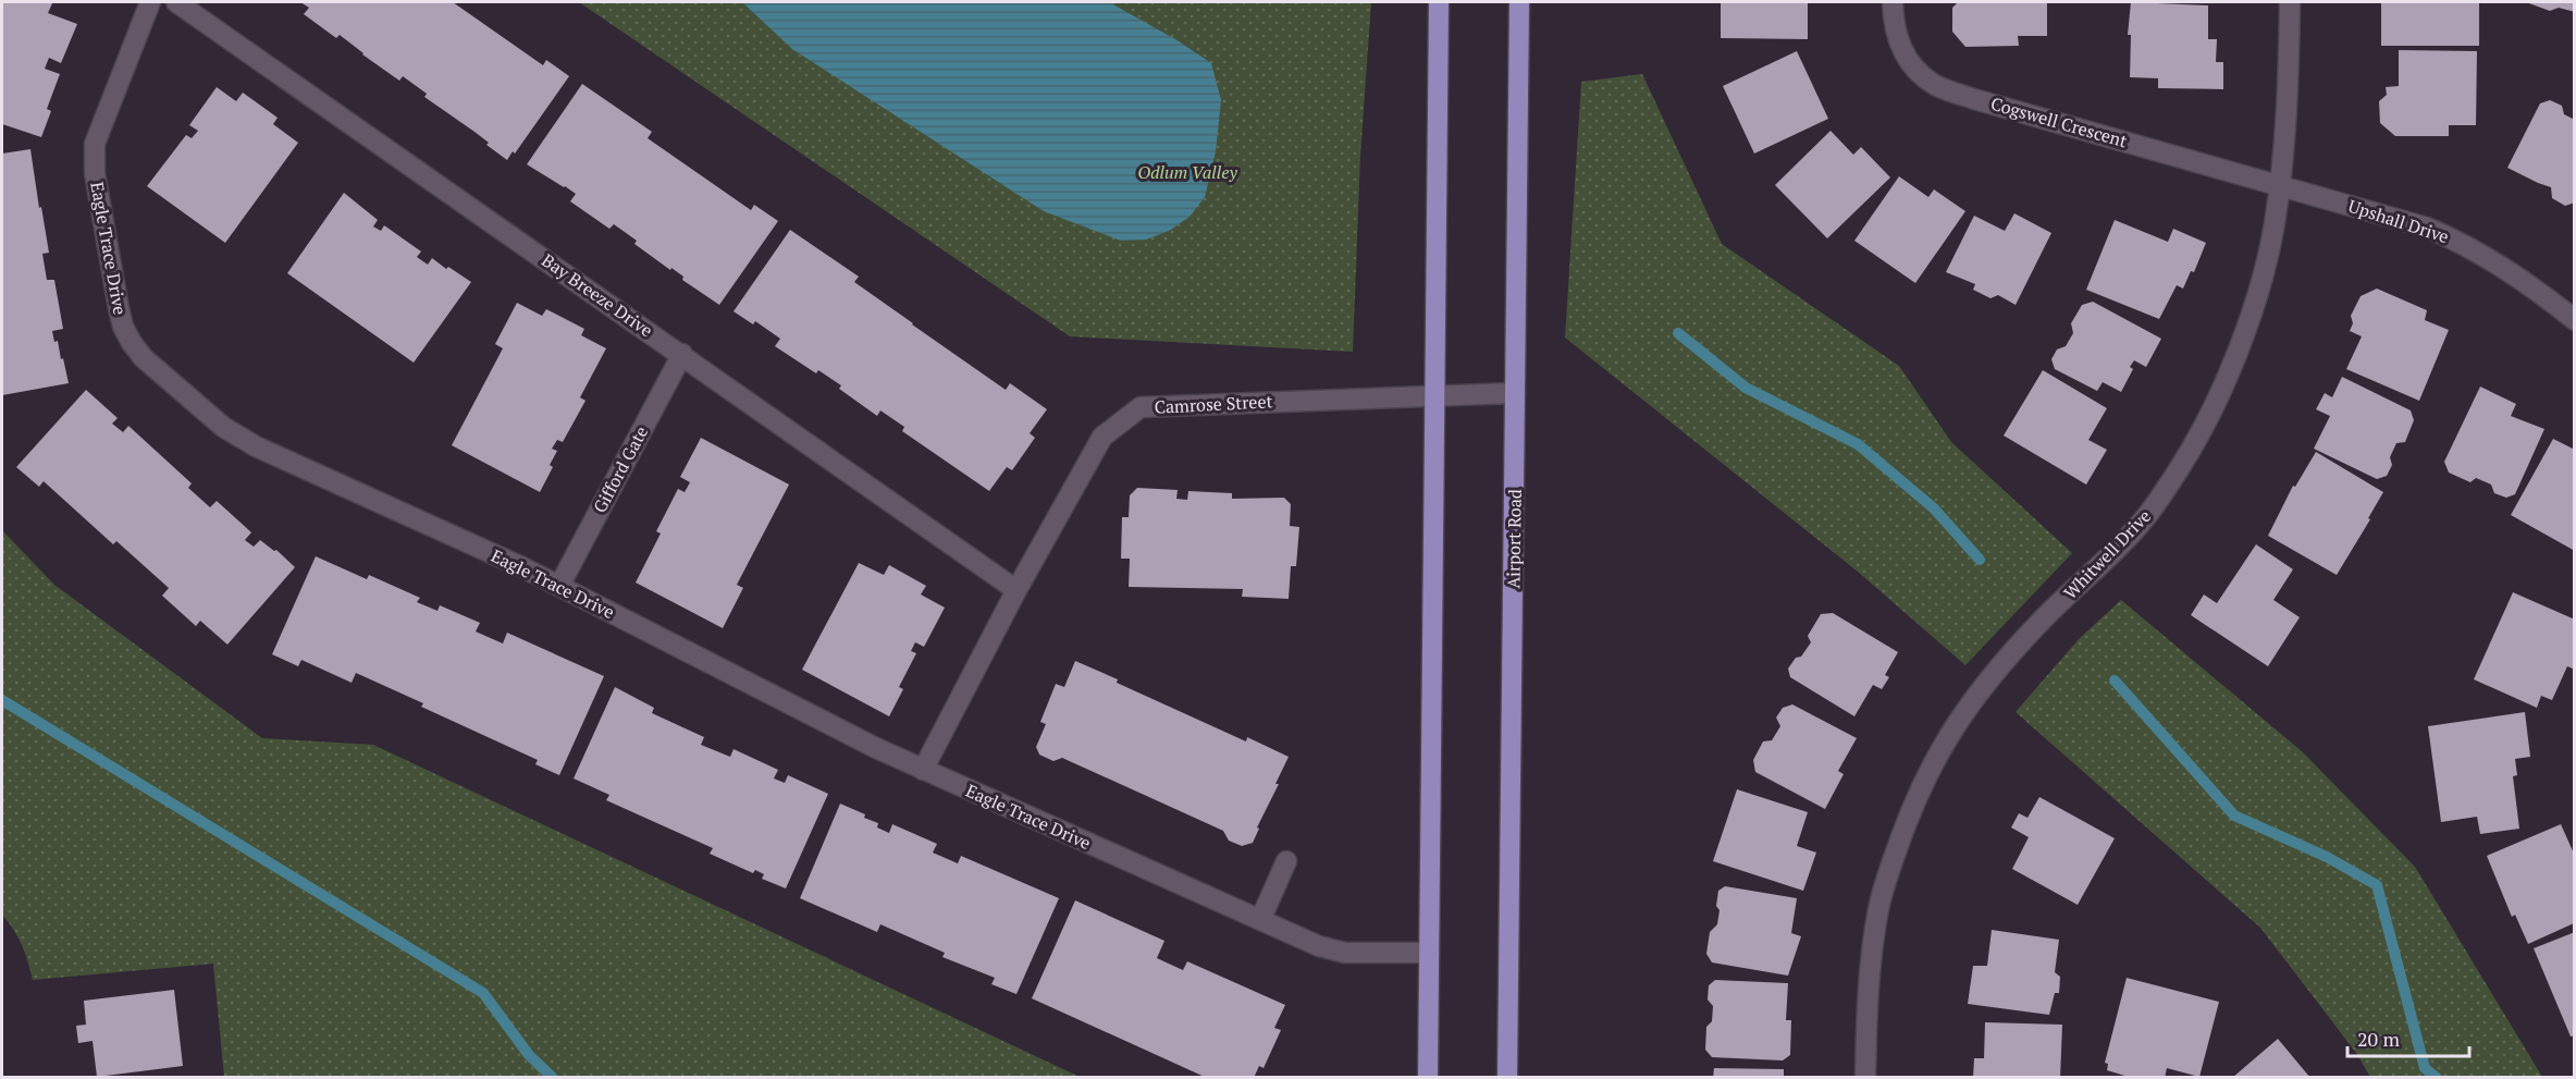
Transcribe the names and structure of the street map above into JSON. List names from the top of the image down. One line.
{"streets":{"main road":["Airport Road"],"street":["Cogswell Crescent","Upshall Drive","Eagle Trace Drive","Bay Breeze Drive","Camrose Street","Gifford Gate","Whitwell Drive"]},"crossings":[["Cogswell Crescent","Upshall Drive"],["Cogswell Crescent","Whitwell Drive"],["Upshall Drive","Whitwell Drive"],["Eagle Trace Drive","Camrose Street"],["Eagle Trace Drive","Gifford Gate"],["Bay Breeze Drive","Camrose Street"],["Bay Breeze Drive","Gifford Gate"],["Camrose Street","Airport Road"]],"parks":["Odlum Valley"],"scale_bar":"20 m"}
